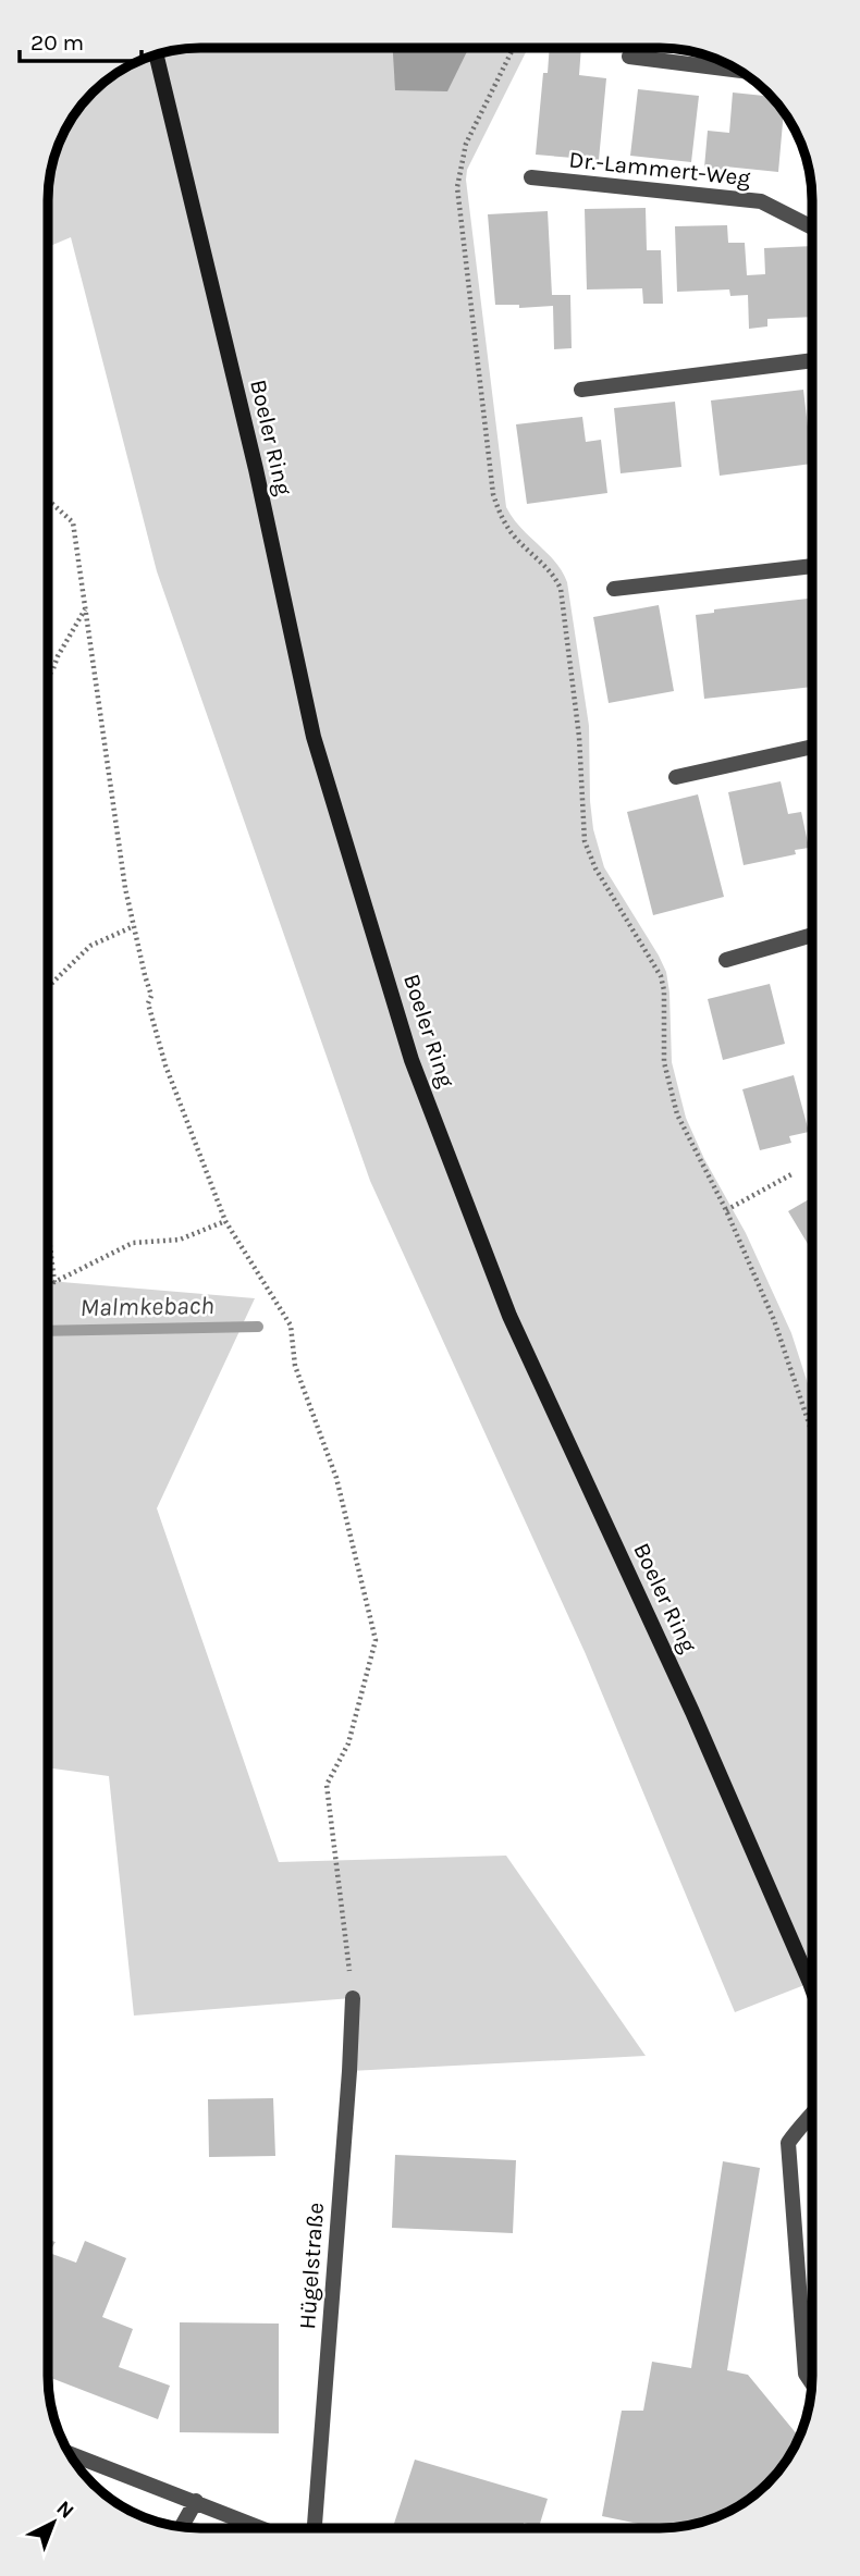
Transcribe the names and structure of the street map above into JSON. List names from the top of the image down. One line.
{"streets":{"main road":["Boeler Ring"],"street":["Dr.-Lammert-Weg","Hügelstraße"]},"water":["Malmkebach"],"scale_bar":"20 m","north":"top right"}
